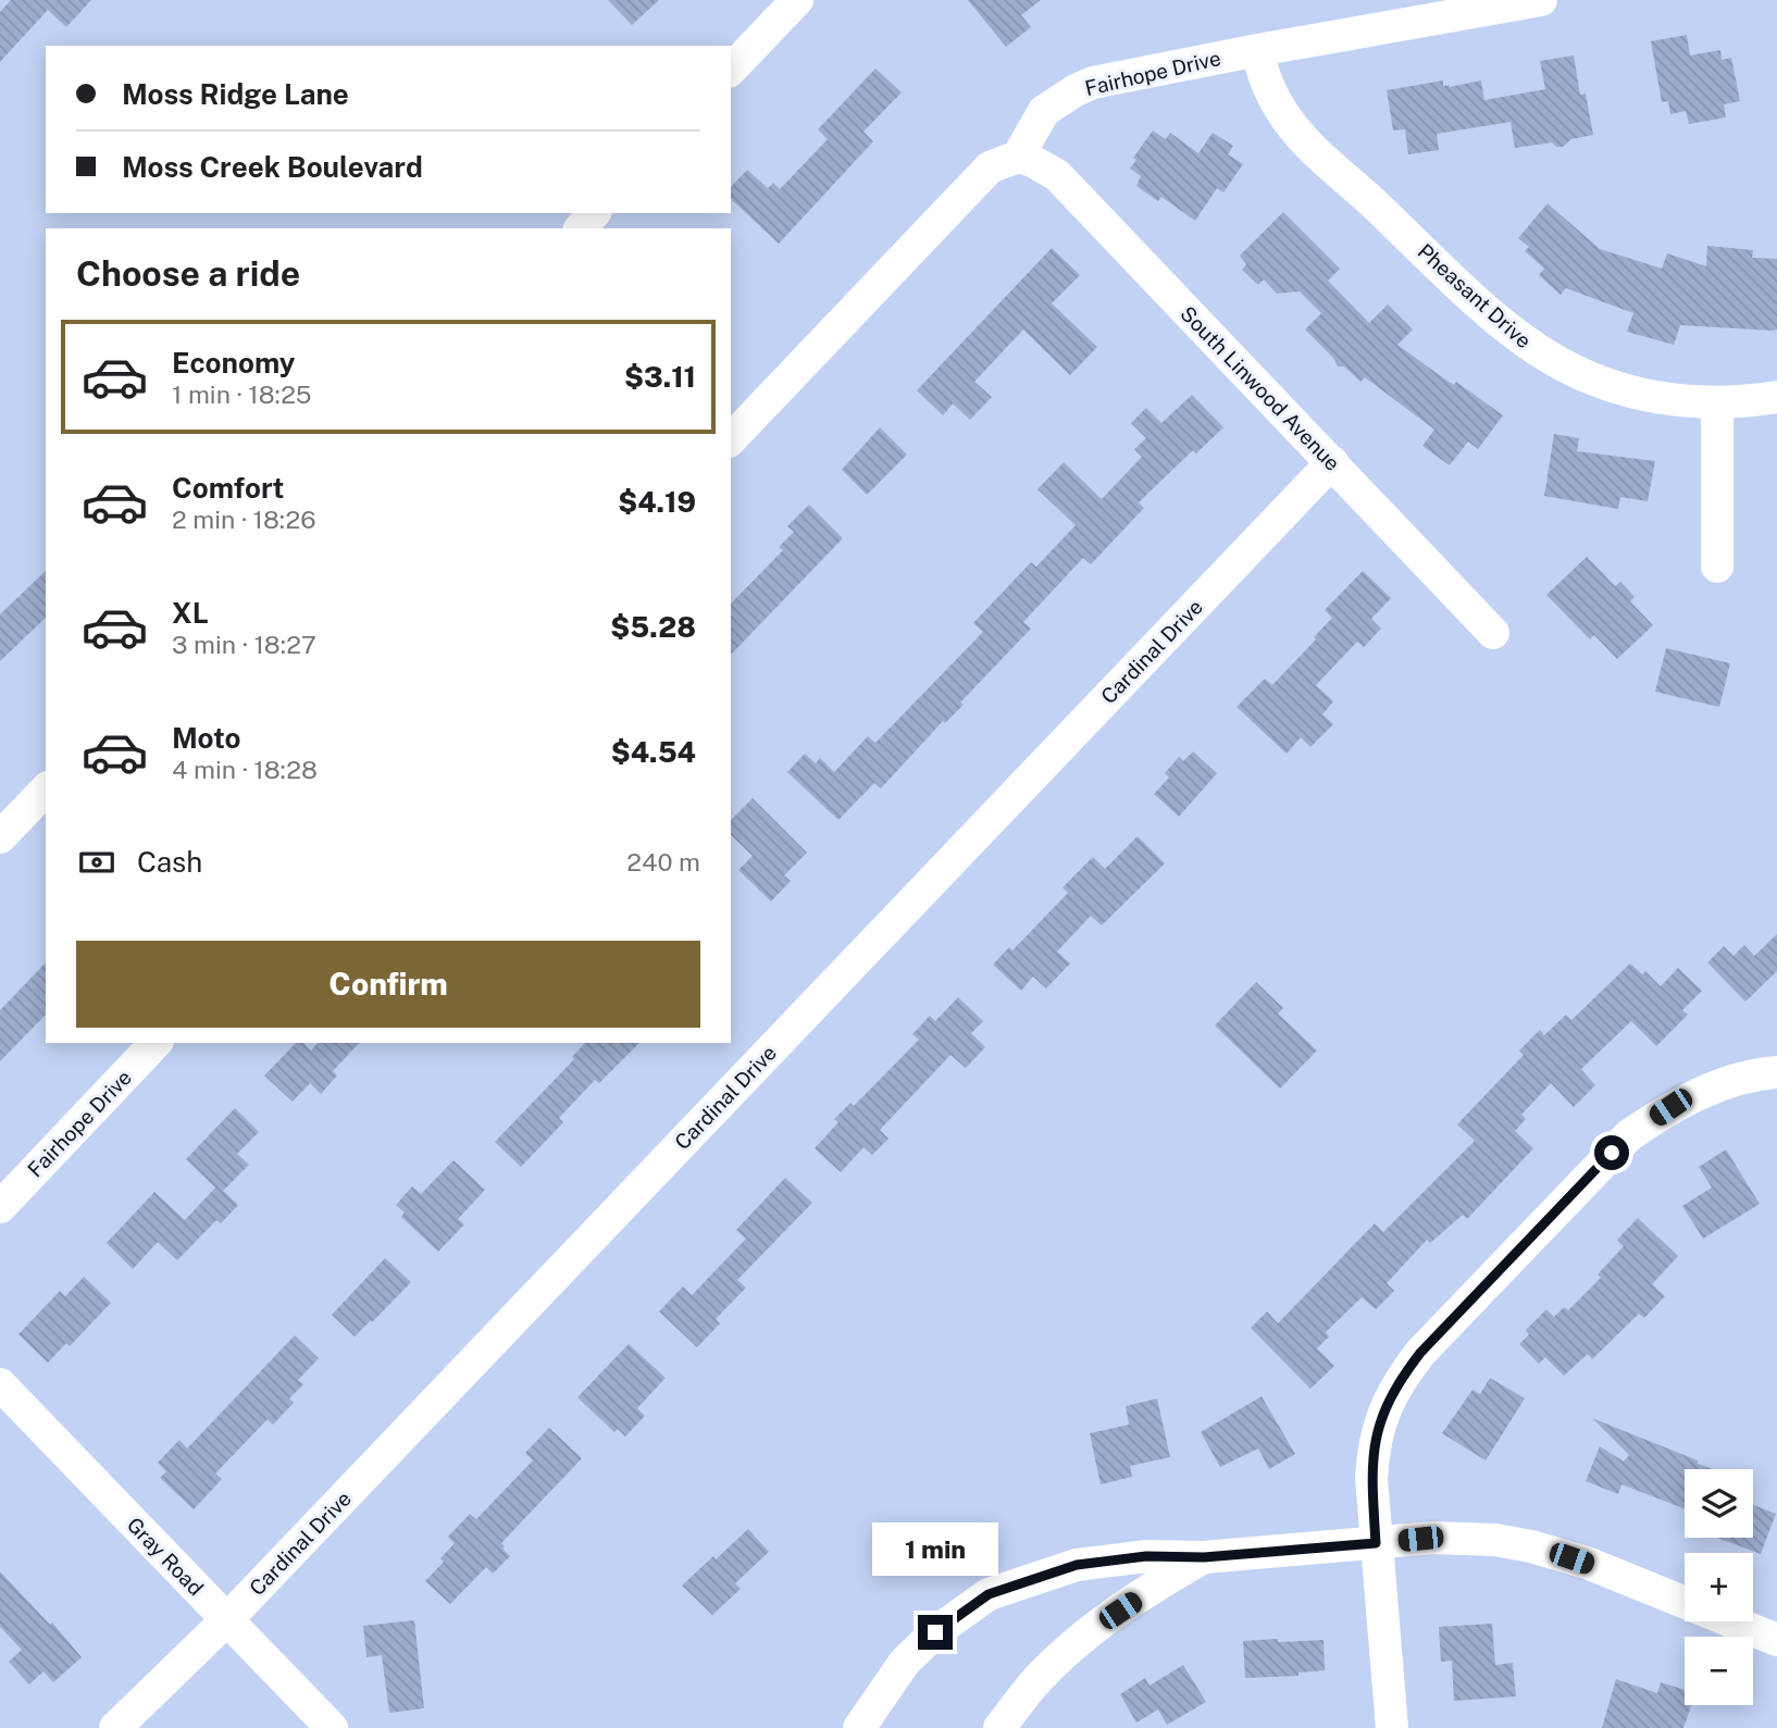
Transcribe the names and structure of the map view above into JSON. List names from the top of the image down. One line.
{"streets":{"street":["Fairhope Drive","Pheasant Drive","South Linwood Avenue","Cardinal Drive","Gray Road"]},"crossings":[["Fairhope Drive","Pheasant Drive"],["Fairhope Drive","South Linwood Avenue"],["South Linwood Avenue","Cardinal Drive"],["Cardinal Drive","Gray Road"]],"page":{"banner":["Moss Ridge Lane","Moss Creek Boulevard"],"heading":"Choose a ride","list":[{"name":"Economy","note":"1 min · 18:25","value":"$3.11"},{"name":"Comfort","note":"2 min · 18:26","value":"$4.19"},{"name":"XL","note":"3 min · 18:27","value":"$5.28"},{"name":"Moto","note":"4 min · 18:28","value":"$4.54"}],"pay":["Cash","240 m"],"buttons":"Confirm","map_buttons":["+","−"],"bubble":"1 min"}}
